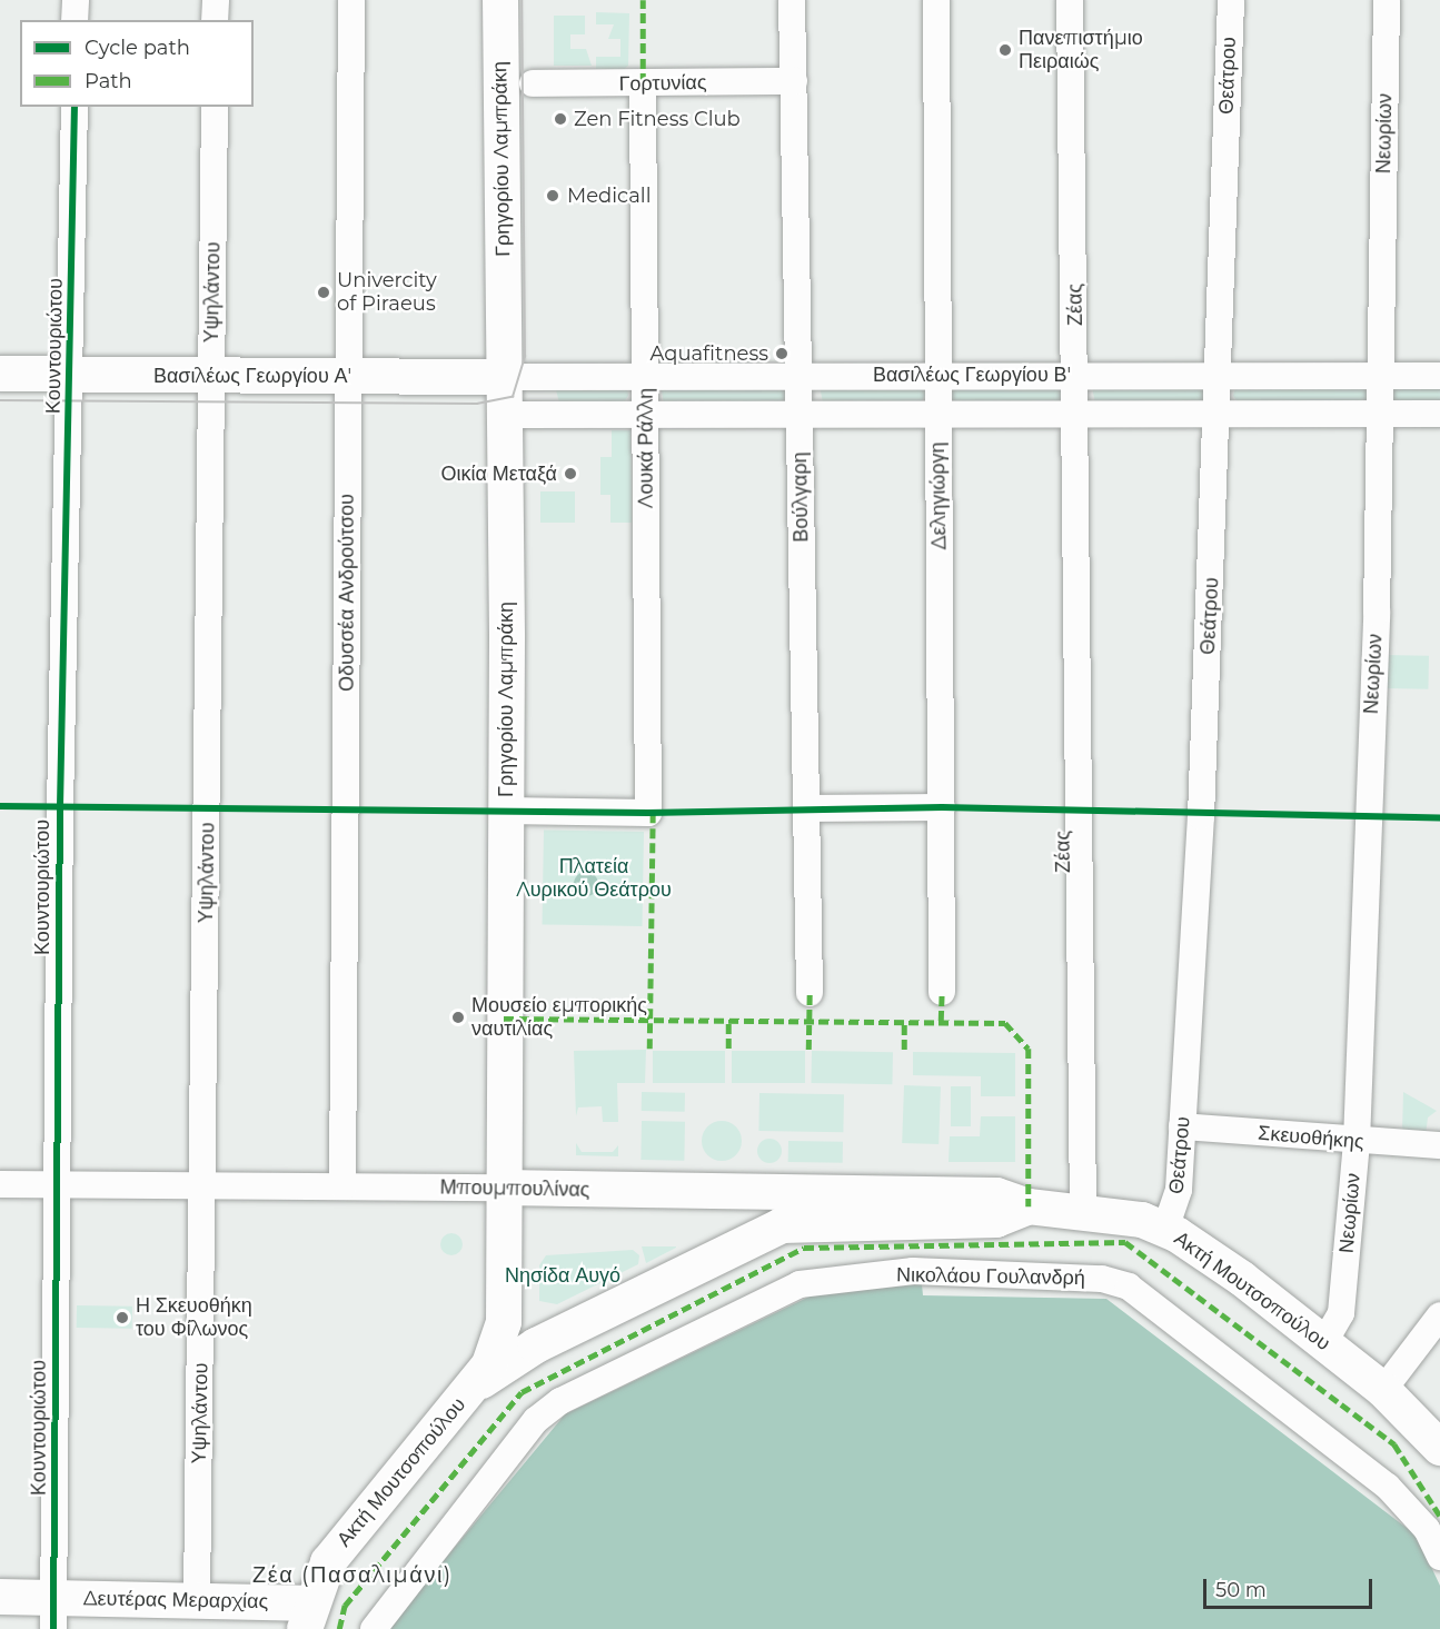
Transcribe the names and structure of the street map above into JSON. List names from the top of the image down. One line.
{"streets":{"main road":["Γρηγορίου Λαμπράκη","Βασιλέως Γεωργίου Α'","Μπουμπουλίνας","Ακτή Μουτσοπούλου","Δευτέρας Μεραρχίας"],"street":["Θεάτρου","Γορτυνίας","Νεωρίων","Υψηλάντου","Ζέας","Κουντουριώτου","Βασιλέως Γεωργίου Β'","Λουκά Ράλλη","Δεληγιώργη","Βούλγαρη","Οδυσσέα Ανδρούτσου","Σκευοθήκης","Νικολάου Γουλανδρή"]},"crossings":[["Θεάτρου","Βασιλέως Γεωργίου Β'"],["Θεάτρου","Σκευοθήκης"],["Θεάτρου","Ακτή Μουτσοπούλου"],["Γορτυνίας","Λουκά Ράλλη"],["Γορτυνίας","Βούλγαρη"],["Νεωρίων","Βασιλέως Γεωργίου Β'"],["Νεωρίων","Σκευοθήκης"],["Νεωρίων","Ακτή Μουτσοπούλου"],["Γρηγορίου Λαμπράκη","Βασιλέως Γεωργίου Β'"],["Γρηγορίου Λαμπράκη","Βασιλέως Γεωργίου Α'"],["Γρηγορίου Λαμπράκη","Λουκά Ράλλη"],["Γρηγορίου Λαμπράκη","Μπουμπουλίνας"],["Γρηγορίου Λαμπράκη","Ακτή Μουτσοπούλου"],["Υψηλάντου","Βασιλέως Γεωργίου Α'"],["Υψηλάντου","Μπουμπουλίνας"],["Υψηλάντου","Δευτέρας Μεραρχίας"],["Ζέας","Βασιλέως Γεωργίου Β'"],["Ζέας","Ακτή Μουτσοπούλου"],["Κουντουριώτου","Βασιλέως Γεωργίου Α'"],["Κουντουριώτου","Μπουμπουλίνας"],["Κουντουριώτου","Δευτέρας Μεραρχίας"],["Βασιλέως Γεωργίου Β'","Βασιλέως Γεωργίου Α'"],["Βασιλέως Γεωργίου Β'","Λουκά Ράλλη"],["Βασιλέως Γεωργίου Β'","Δεληγιώργη"],["Βασιλέως Γεωργίου Β'","Βούλγαρη"],["Βασιλέως Γεωργίου Α'","Οδυσσέα Ανδρούτσου"],["Οδυσσέα Ανδρούτσου","Μπουμπουλίνας"],["Μπουμπουλίνας","Ακτή Μουτσοπούλου"],["Ακτή Μουτσοπούλου","Δευτέρας Μεραρχίας"]],"districts":["Ζέα (Πασαλιμάνι)"],"parks":["Πλατεία Λυρικού Θεάτρου","Νησίδα Αυγό"],"places":["Πανεπιστήμιο Πειραιώς","Zen Fitness Club","Medicall","Univercity of Piraeus","Aquafitness","Οικία Μεταξά","Μουσείο εμπορικής ναυτιλίας","Η Σκευοθήκη του Φίλωνος"],"legend":["Cycle path","Path"],"scale_bar":"50 m"}
